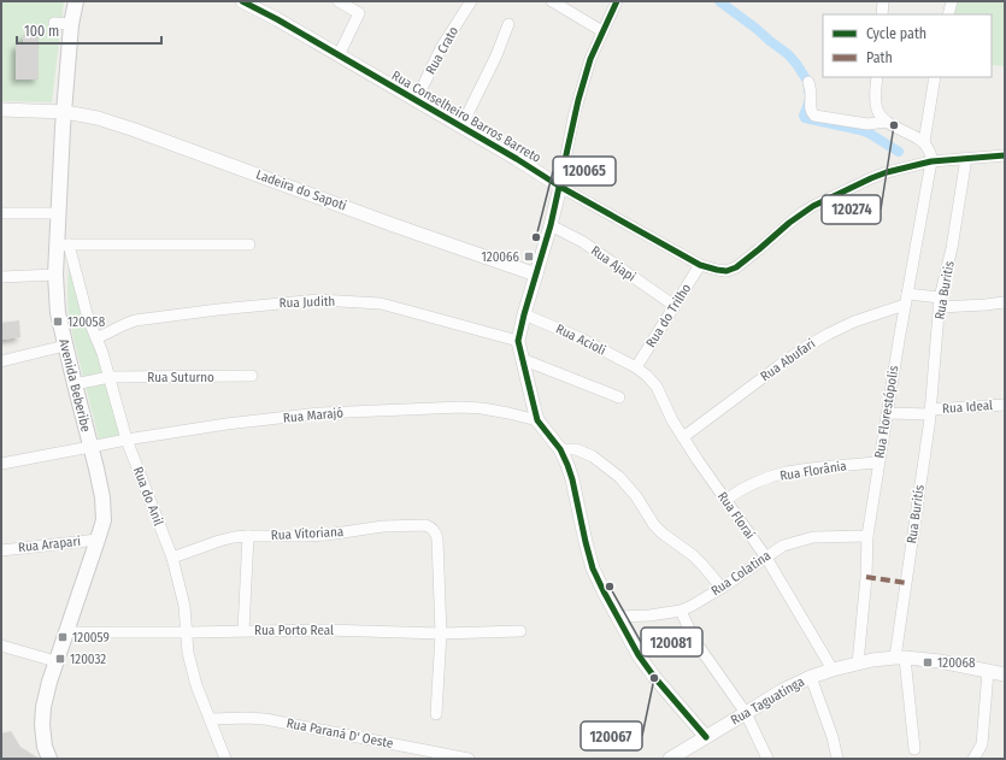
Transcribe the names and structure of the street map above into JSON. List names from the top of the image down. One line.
{"streets":{"main road":["Avenida Beberibe"],"street":["Rua Crato","Rua Conselheiro Barros Barreto","Ladeira do Sapoti","Rua Ajapi","Rua Buritis","Rua Judith","Rua do Trilho","Rua Acioli","Rua Abufari","Rua Suturno","Rua Ideal","Rua Florestópolis","Rua Marajó","Rua Florânia","Rua do Anil","Rua Buritís","Rua Floraí","Rua Vitoriana","Rua Arapari","Rua Colatina","Rua Porto Real","Rua Taguatinga","Rua Paraná D' Oeste"]},"crossings":[["Rua Crato","Rua Conselheiro Barros Barreto"],["Rua Conselheiro Barros Barreto","Rua Buritis"],["Rua Conselheiro Barros Barreto","Rua do Trilho"],["Rua Conselheiro Barros Barreto","Rua Florestópolis"],["Ladeira do Sapoti","Avenida Beberibe"],["Rua Ajapi","Rua do Trilho"],["Rua Buritis","Rua Ideal"],["Rua Buritis","Rua Buritís"],["Rua Judith","Rua do Anil"],["Rua do Trilho","Rua Acioli"],["Rua do Trilho","Rua Floraí"],["Rua Acioli","Rua Floraí"],["Rua Abufari","Rua Florestópolis"],["Rua Abufari","Rua Floraí"],["Rua Suturno","Avenida Beberibe"],["Rua Suturno","Rua do Anil"],["Avenida Beberibe","Rua Marajó"],["Avenida Beberibe","Rua do Anil"],["Avenida Beberibe","Rua Arapari"],["Avenida Beberibe","Rua Porto Real"],["Rua Ideal","Rua Buritís"],["Rua Florestópolis","Rua Florânia"],["Rua Florestópolis","Rua Colatina"],["Rua Florestópolis","Rua Taguatinga"],["Rua Marajó","Rua do Anil"],["Rua Florânia","Rua Floraí"],["Rua do Anil","Rua Vitoriana"],["Rua do Anil","Rua Porto Real"],["Rua do Anil","Rua Paraná D' Oeste"],["Rua Buritís","Rua Taguatinga"],["Rua Floraí","Rua Colatina"],["Rua Floraí","Rua Taguatinga"],["Rua Vitoriana","Rua Porto Real"]],"places":{"other":["120274","120065","120081","120067"],"transit":["120066","120058","120059","120032","120068"]},"legend":["Cycle path","Path"],"scale_bar":"100 m"}
